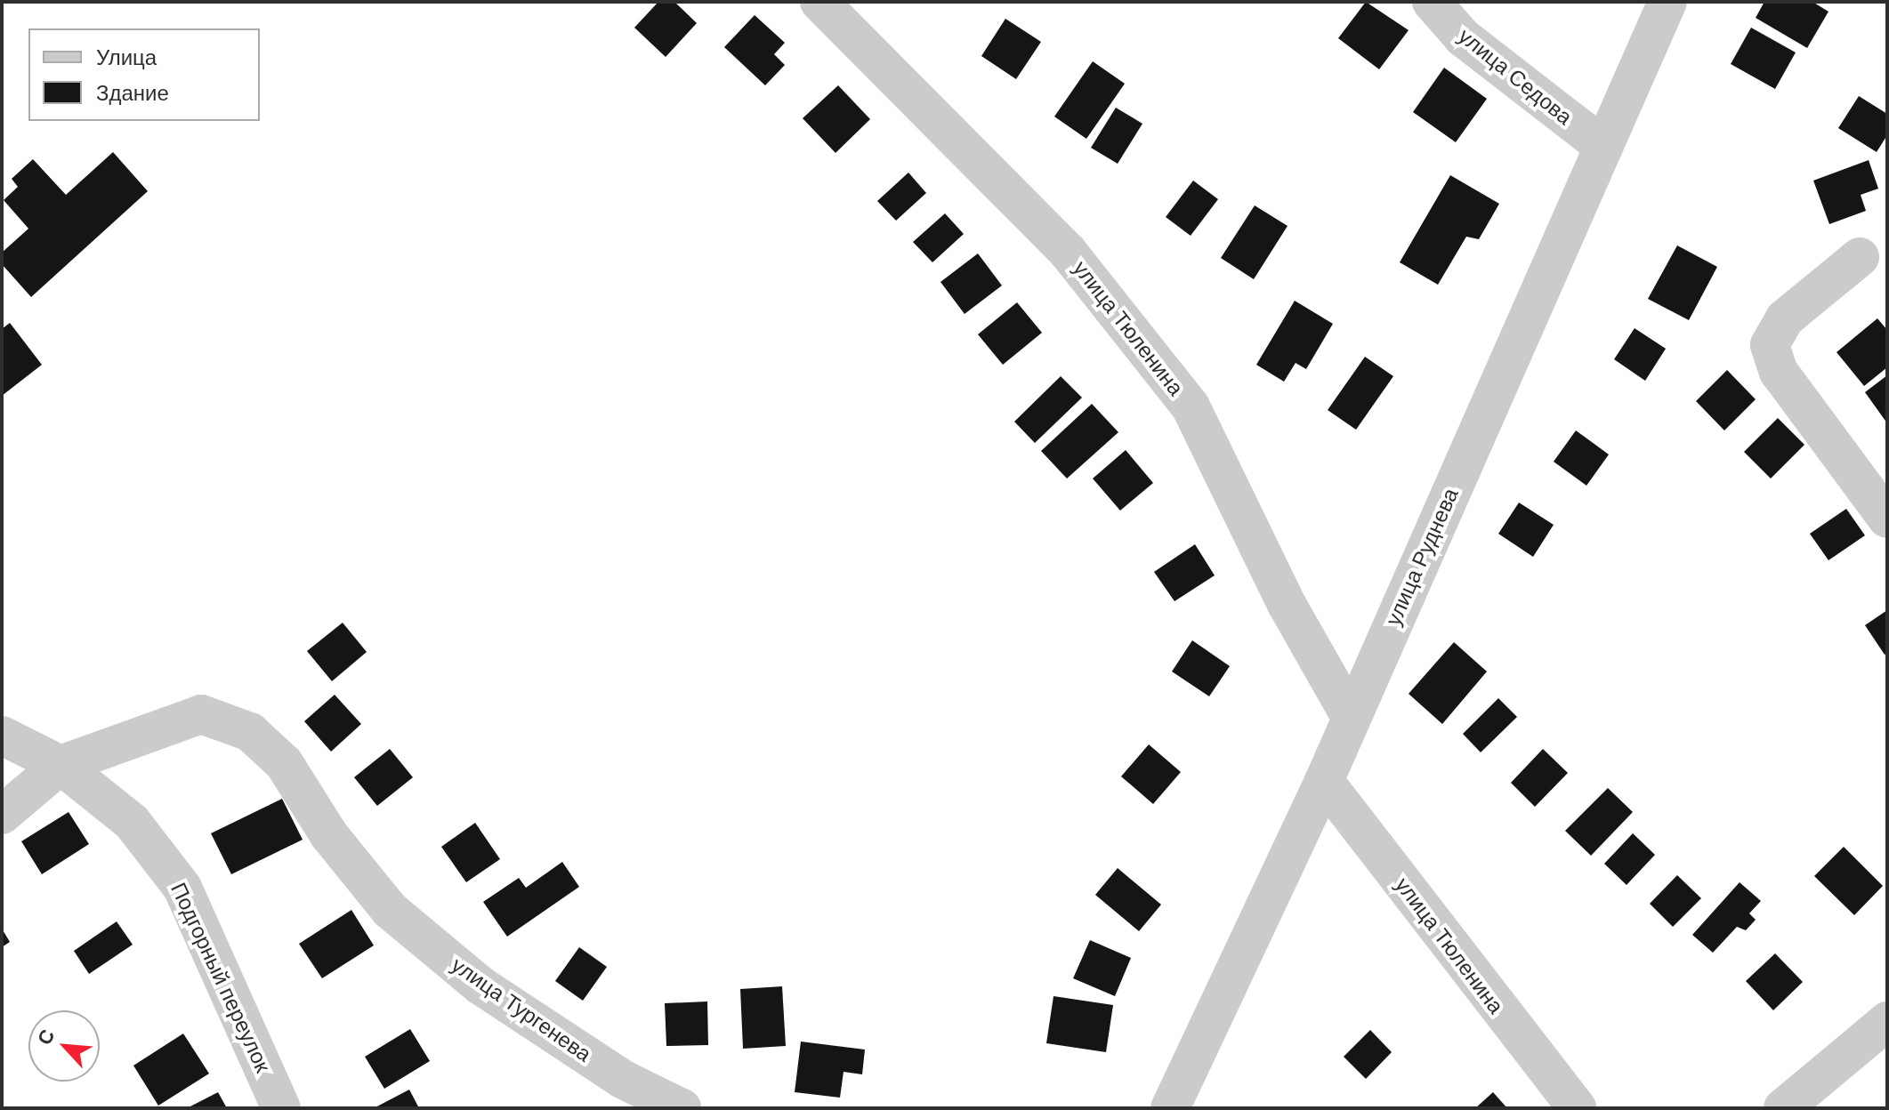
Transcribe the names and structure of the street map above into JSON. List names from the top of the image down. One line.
{"streets":{"street":["улица Седова","улица Тюленина","улица Руднева","Подгорный переулок","улица Тургенева"]},"crossings":[["улица Седова","улица Руднева"],["улица Тюленина","улица Руднева"],["Подгорный переулок","улица Тургенева"]],"legend":["Улица","Здание"],"north":"top left"}
